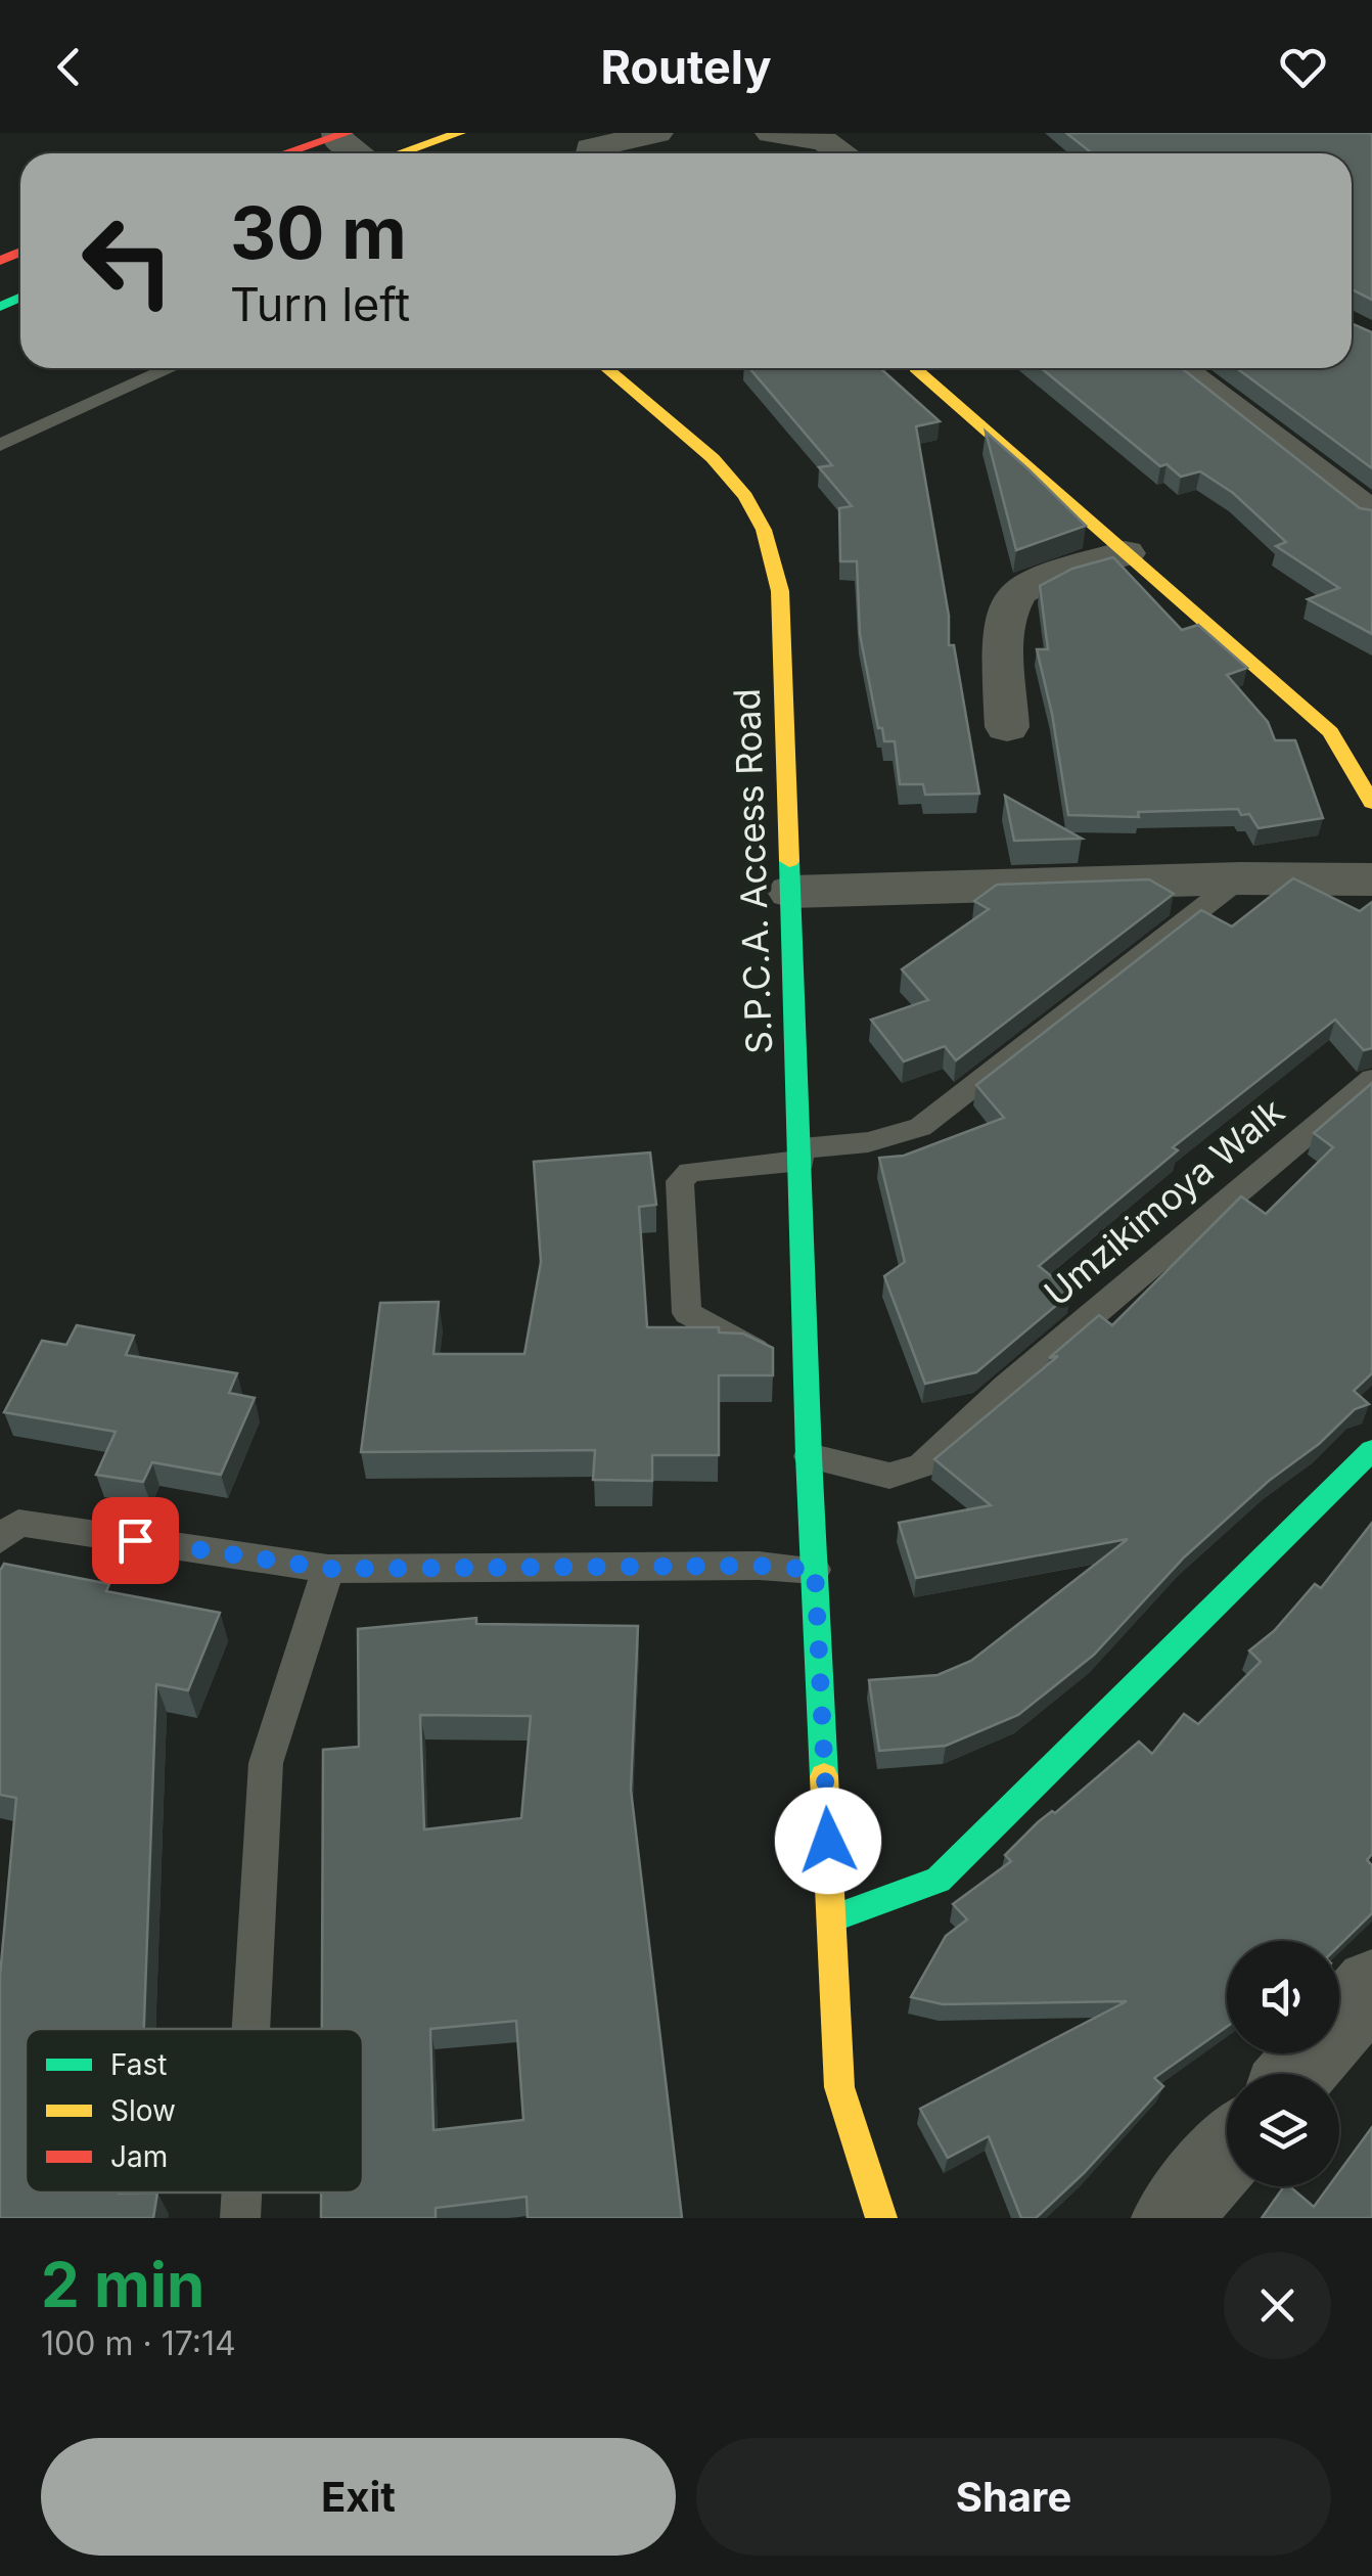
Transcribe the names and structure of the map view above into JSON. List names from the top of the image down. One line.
{"streets":{"street":["S.P.C.A. Access Road"],"lane":["Umzikimoya Walk"]},"crossings":[["S.P.C.A. Access Road","Umzikimoya Walk"]],"legend":["Fast","Slow","Jam"],"page":{"header":"Routely","turn":["30 m","Turn left"],"heading":["2 min","100 m · 17:14"],"buttons":["Exit","Share"]}}
